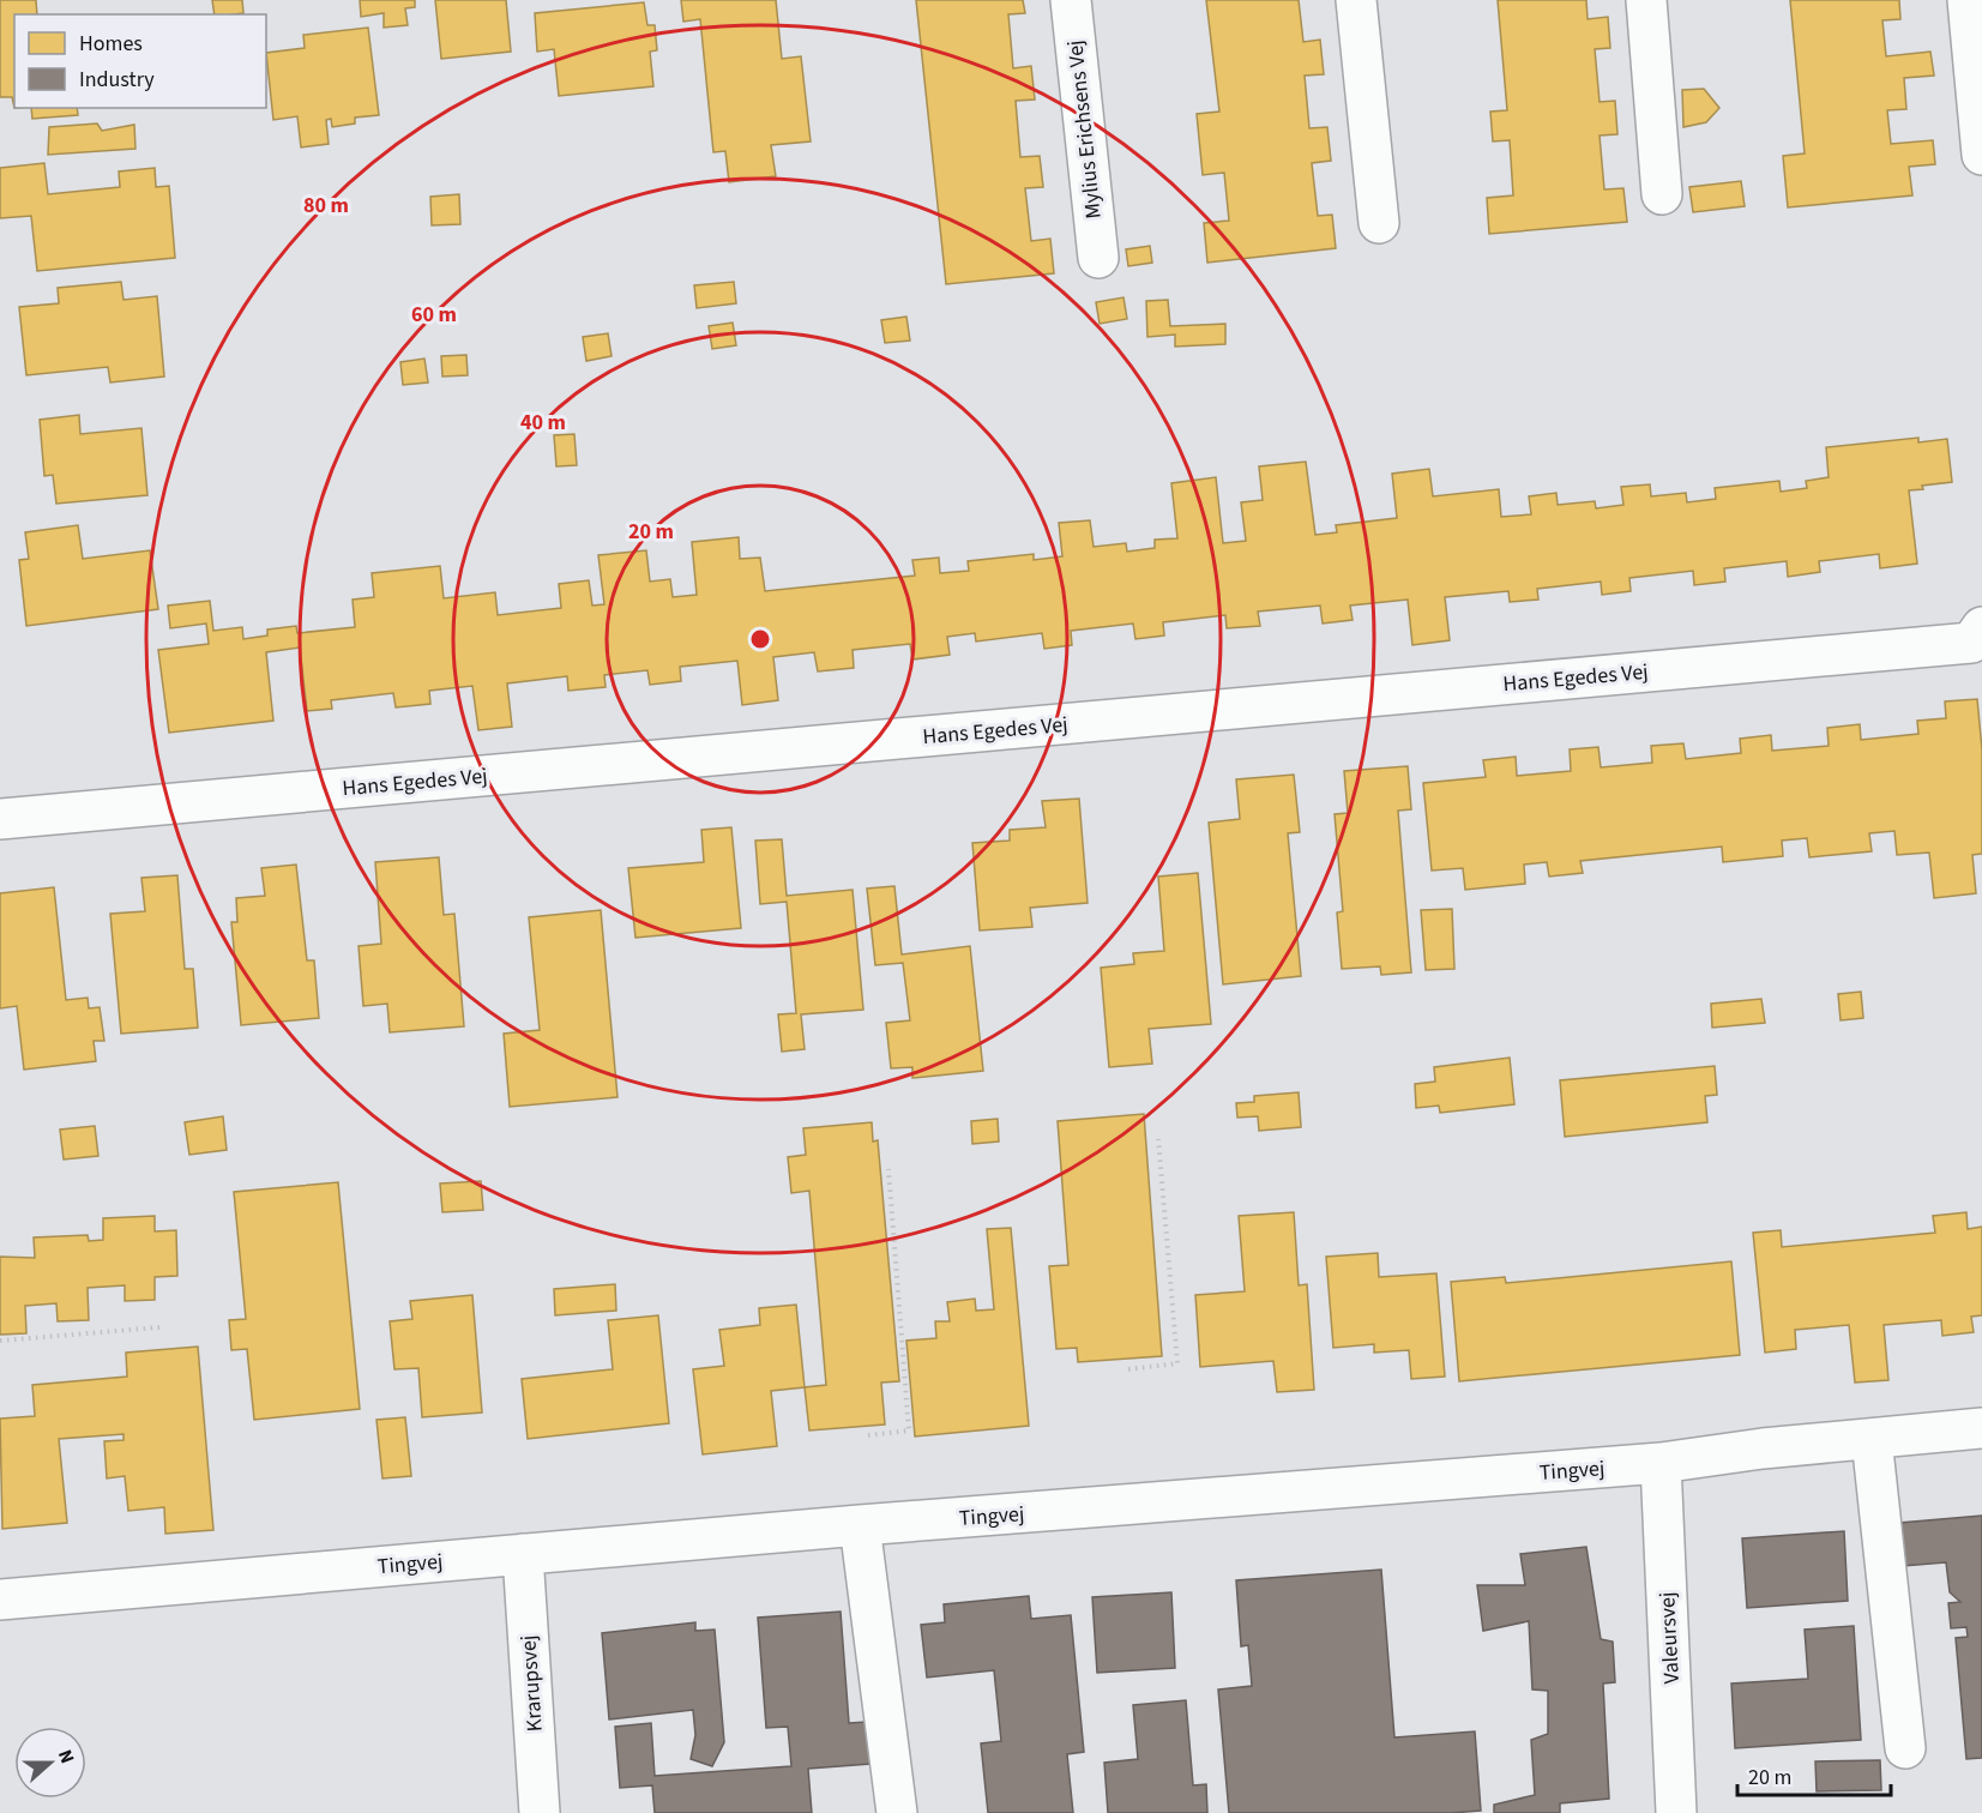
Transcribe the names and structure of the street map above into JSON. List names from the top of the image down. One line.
{"streets":{"street":["Mylius Erichsens Vej","Hans Egedes Vej","Tingvej","Valeursvej","Krarupsvej"]},"crossings":[["Tingvej","Valeursvej"],["Tingvej","Krarupsvej"]],"legend":["Homes","Industry"],"scale_bar":"20 m","north":"right","rings":["80 m","60 m","40 m","20 m"]}
